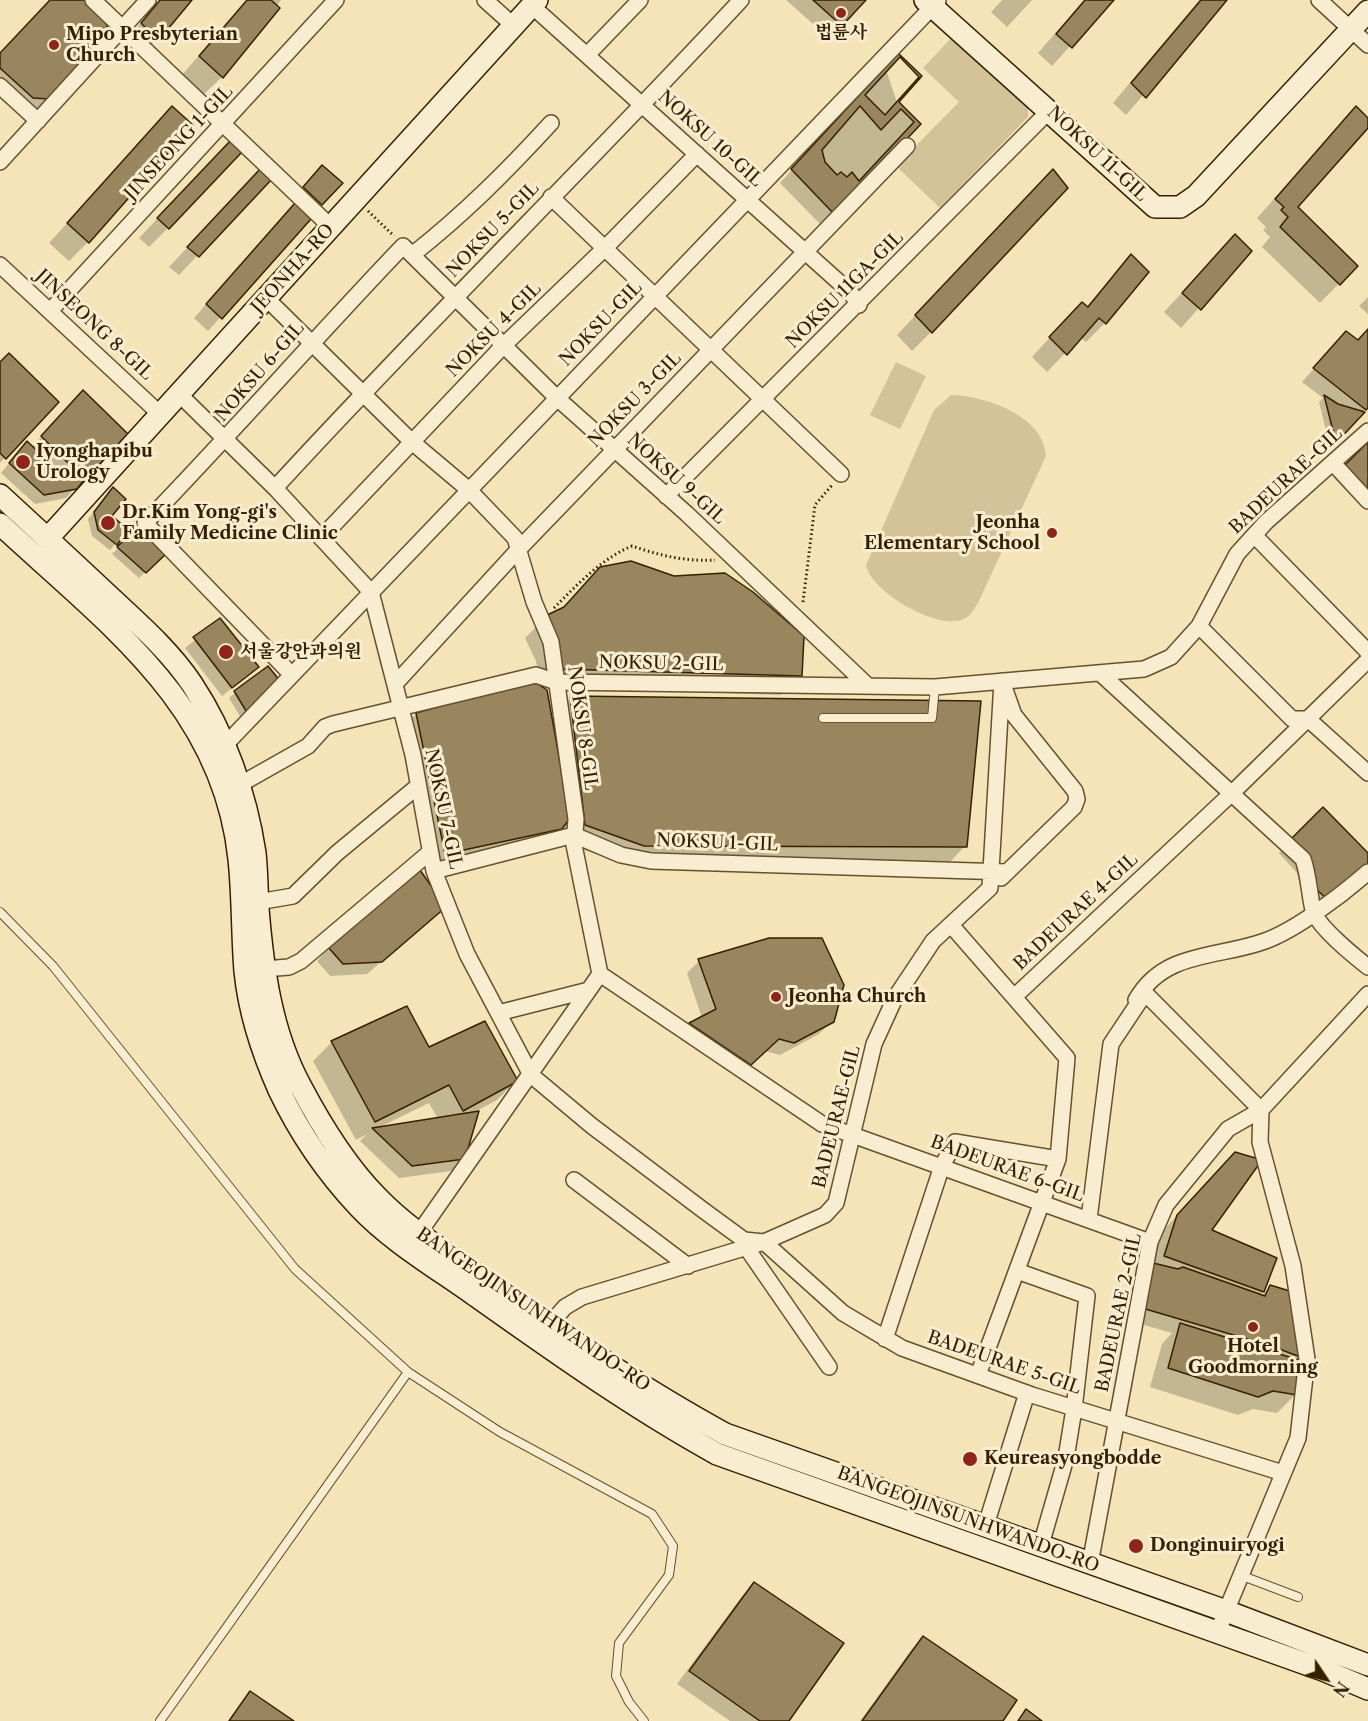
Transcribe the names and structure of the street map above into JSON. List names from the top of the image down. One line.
{"streets":{"main road":["NOKSU 11-GIL","JEONHA-RO","BANGEOJINSUNHWANDO-RO"],"street":["NOKSU 10-GIL","JINSEONG 1-GIL","NOKSU 5-GIL","NOKSU 11GA-GIL","NOKSU-GIL","JINSEONG 8-GIL","NOKSU 4-GIL","NOKSU 6-GIL","NOKSU 3-GIL","NOKSU 9-GIL","BADEURAE-GIL","NOKSU 2-GIL","NOKSU 8-GIL","NOKSU 7-GIL","NOKSU 1-GIL","BADEURAE 4-GIL","BADEURAE 6-GIL","BADEURAE 2-GIL","BADEURAE 5-GIL"]},"crossings":[["NOKSU 10-GIL","NOKSU 5-GIL"],["NOKSU 10-GIL","JEONHA-RO"],["NOKSU 10-GIL","NOKSU 11GA-GIL"],["NOKSU 10-GIL","NOKSU-GIL"],["NOKSU 10-GIL","NOKSU 4-GIL"],["NOKSU 10-GIL","NOKSU 3-GIL"],["JINSEONG 1-GIL","JINSEONG 8-GIL"],["NOKSU 11-GIL","NOKSU 11GA-GIL"],["NOKSU 11-GIL","NOKSU-GIL"],["NOKSU 5-GIL","NOKSU 9-GIL"],["NOKSU 5-GIL","NOKSU 8-GIL"],["NOKSU 5-GIL","NOKSU 7-GIL"],["JEONHA-RO","JINSEONG 8-GIL"],["JEONHA-RO","NOKSU 8-GIL"],["JEONHA-RO","NOKSU 7-GIL"],["JEONHA-RO","BANGEOJINSUNHWANDO-RO"],["NOKSU 11GA-GIL","NOKSU 9-GIL"],["NOKSU-GIL","NOKSU 6-GIL"],["NOKSU-GIL","NOKSU 9-GIL"],["NOKSU-GIL","NOKSU 8-GIL"],["NOKSU-GIL","NOKSU 7-GIL"],["NOKSU-GIL","BANGEOJINSUNHWANDO-RO"],["NOKSU 4-GIL","NOKSU 9-GIL"],["NOKSU 4-GIL","NOKSU 8-GIL"],["NOKSU 4-GIL","NOKSU 7-GIL"],["NOKSU 6-GIL","NOKSU 9-GIL"],["NOKSU 6-GIL","NOKSU 8-GIL"],["NOKSU 6-GIL","NOKSU 7-GIL"],["NOKSU 3-GIL","NOKSU 9-GIL"],["NOKSU 3-GIL","NOKSU 8-GIL"],["NOKSU 3-GIL","NOKSU 7-GIL"],["NOKSU 9-GIL","NOKSU 2-GIL"],["BADEURAE-GIL","NOKSU 2-GIL"],["BADEURAE-GIL","NOKSU 7-GIL"],["BADEURAE-GIL","NOKSU 1-GIL"],["BADEURAE-GIL","BADEURAE 6-GIL"],["BADEURAE-GIL","BANGEOJINSUNHWANDO-RO"],["BADEURAE-GIL","BADEURAE 5-GIL"],["NOKSU 2-GIL","NOKSU 8-GIL"],["NOKSU 2-GIL","NOKSU 7-GIL"],["NOKSU 2-GIL","BANGEOJINSUNHWANDO-RO"],["NOKSU 8-GIL","NOKSU 1-GIL"],["NOKSU 7-GIL","BADEURAE 5-GIL"],["BADEURAE 4-GIL","BADEURAE 6-GIL"],["BADEURAE 4-GIL","BADEURAE 5-GIL"],["BADEURAE 6-GIL","BADEURAE 2-GIL"],["BANGEOJINSUNHWANDO-RO","BADEURAE 2-GIL"],["BADEURAE 2-GIL","BADEURAE 5-GIL"]],"places":["법륜사","Mipo Presbyterian Church","Iyonghapibu Urology","Dr.Kim Yong-gi's Family Medicine Clinic","Jeonha Elementary School","서울강안과의원","Jeonha Church","Hotel Goodmorning","Keureasyongbodde","Donginuiryogi"],"north":"bottom right"}
